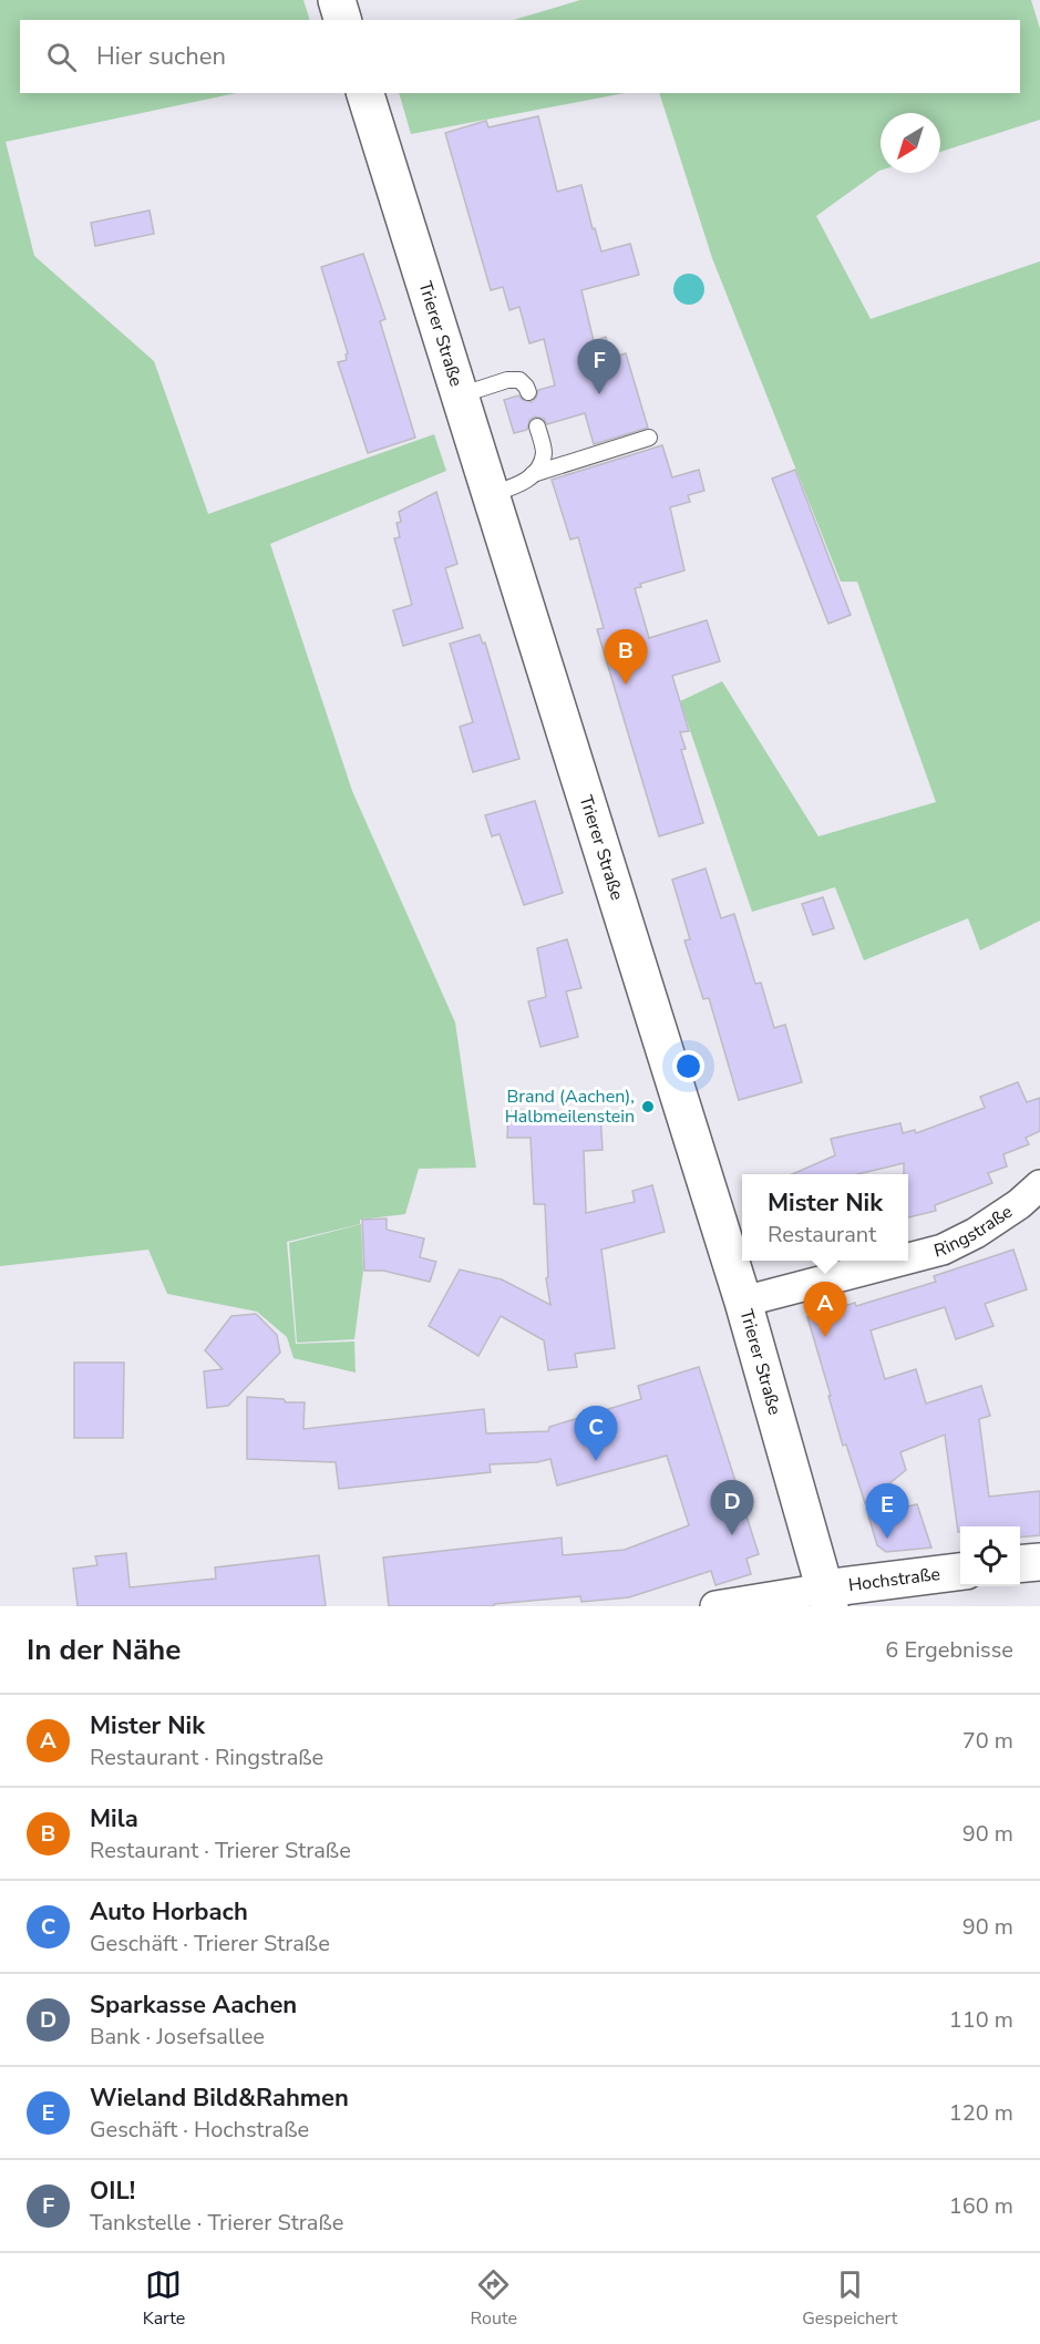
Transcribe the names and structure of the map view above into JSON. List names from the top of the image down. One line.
{"streets":{"main road":["Trierer Straße","Hochstraße"],"street":["Ringstraße"]},"crossings":[["Trierer Straße","Ringstraße"],["Trierer Straße","Hochstraße"]],"places":["Brand (Aachen), Halbmeilenstein"],"north":"bottom left","page":{"search":"Hier suchen","pins":["F","B","A","C","D","E"],"popup":["Mister Nik","Restaurant"],"heading":["In der Nähe","6 Ergebnisse"],"list":[{"mark":"A","name":"Mister Nik","note":"Restaurant · Ringstraße","value":"70 m"},{"mark":"B","name":"Mila","note":"Restaurant · Trierer Straße","value":"90 m"},{"mark":"C","name":"Auto Horbach","note":"Geschäft · Trierer Straße","value":"90 m"},{"mark":"D","name":"Sparkasse Aachen","note":"Bank · Josefsallee","value":"110 m"},{"mark":"E","name":"Wieland Bild&Rahmen","note":"Geschäft · Hochstraße","value":"120 m"},{"mark":"F","name":"OIL!","note":"Tankstelle · Trierer Straße","value":"160 m"}],"nav":["Karte","Route","Gespeichert"]}}
